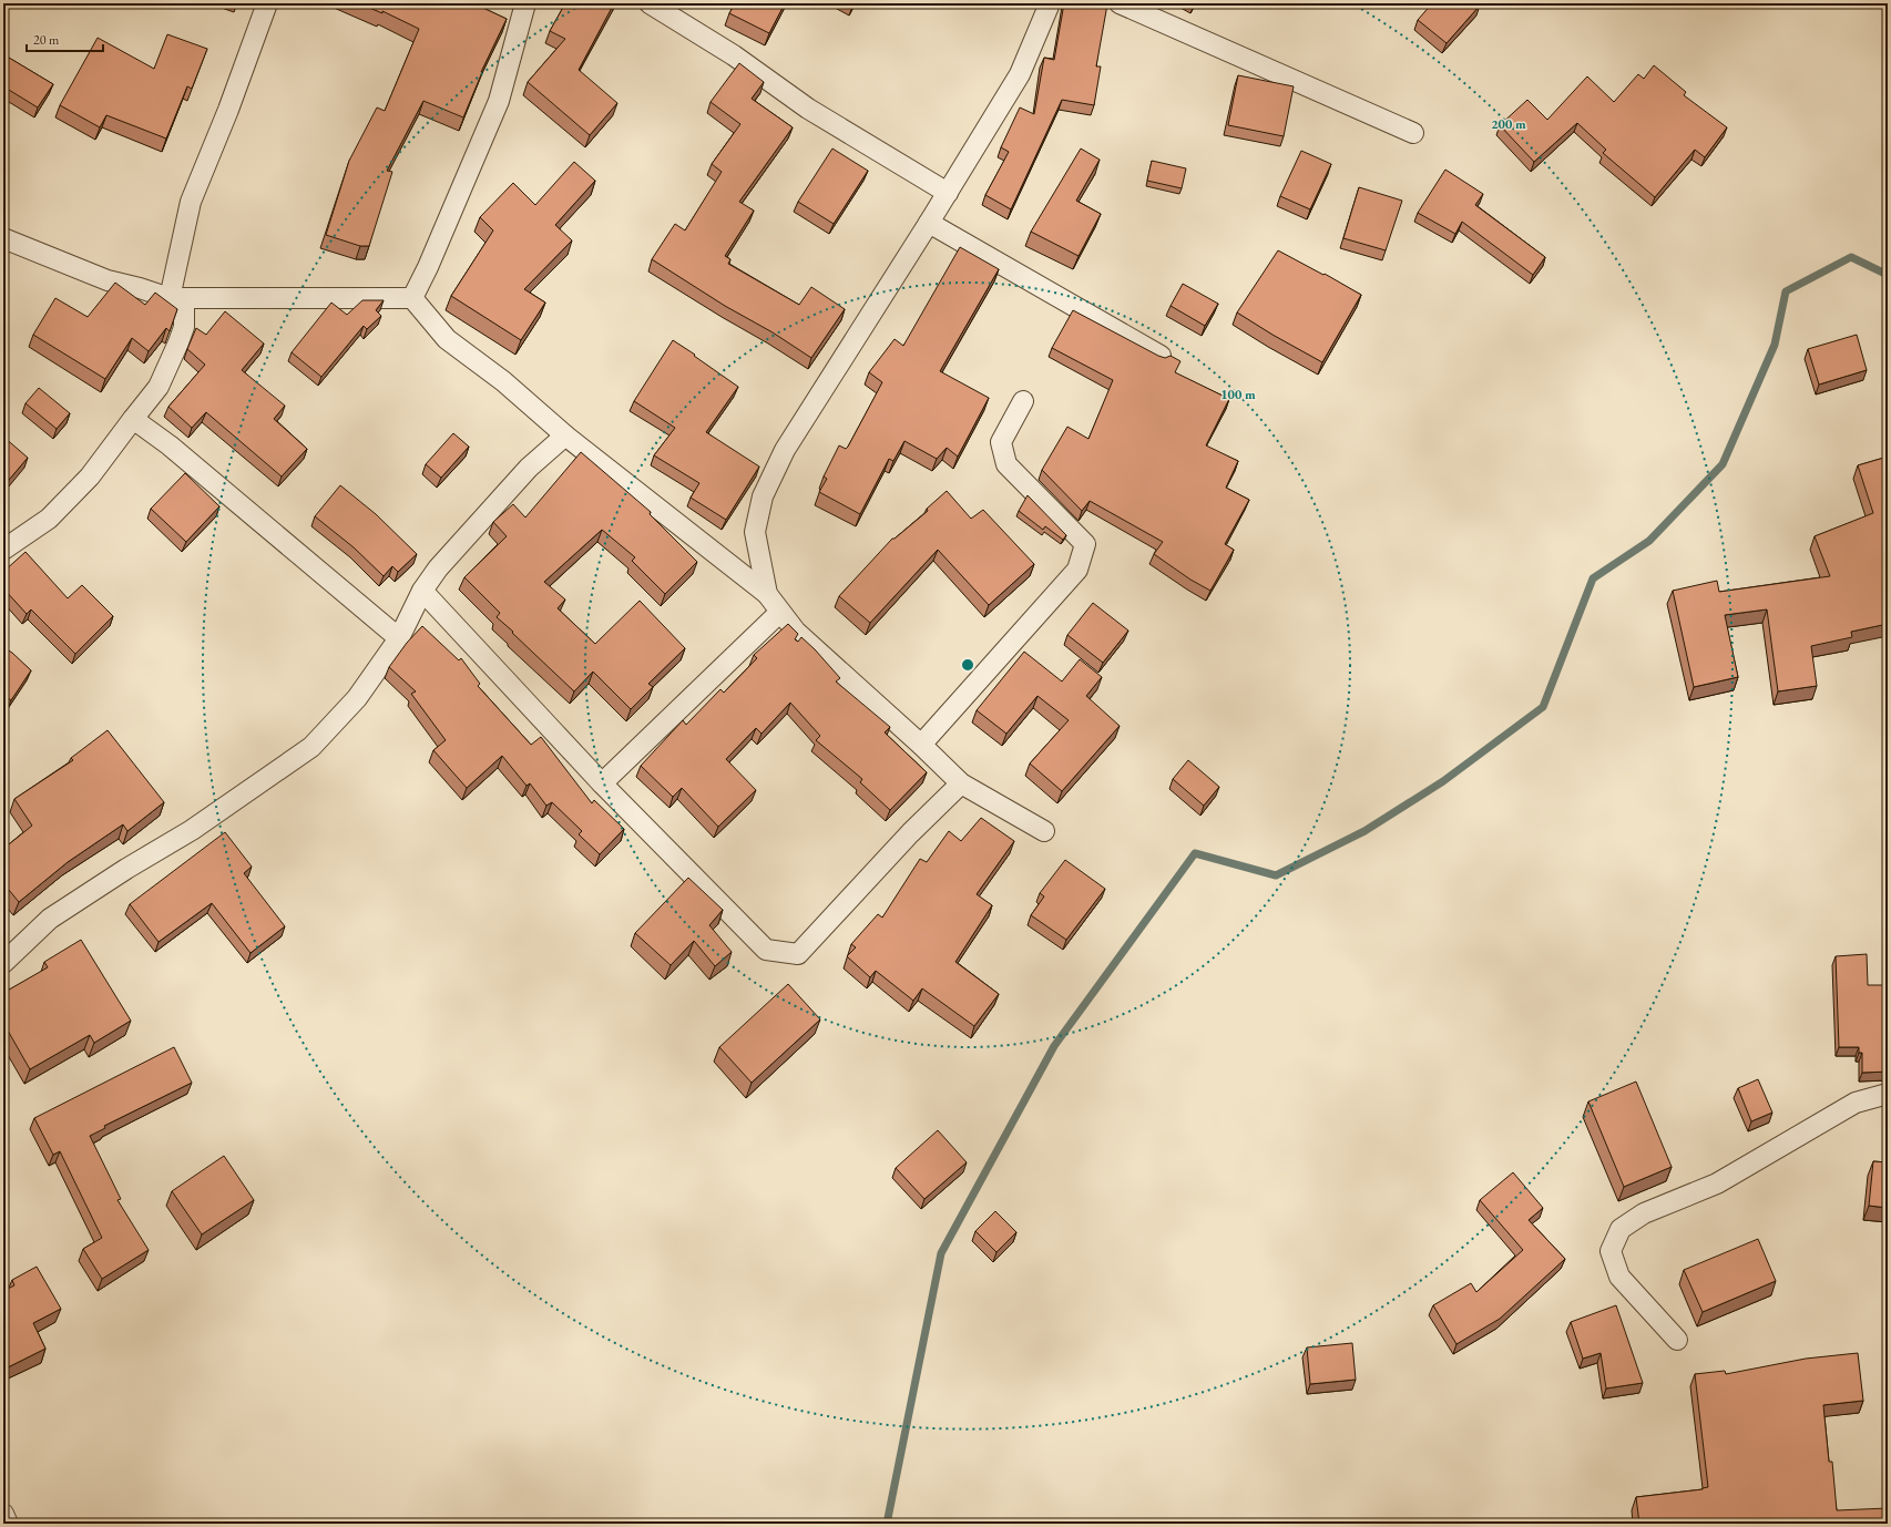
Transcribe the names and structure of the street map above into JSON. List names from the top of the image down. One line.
{"scale_bar":"20 m","rings":["200 m","100 m"]}
